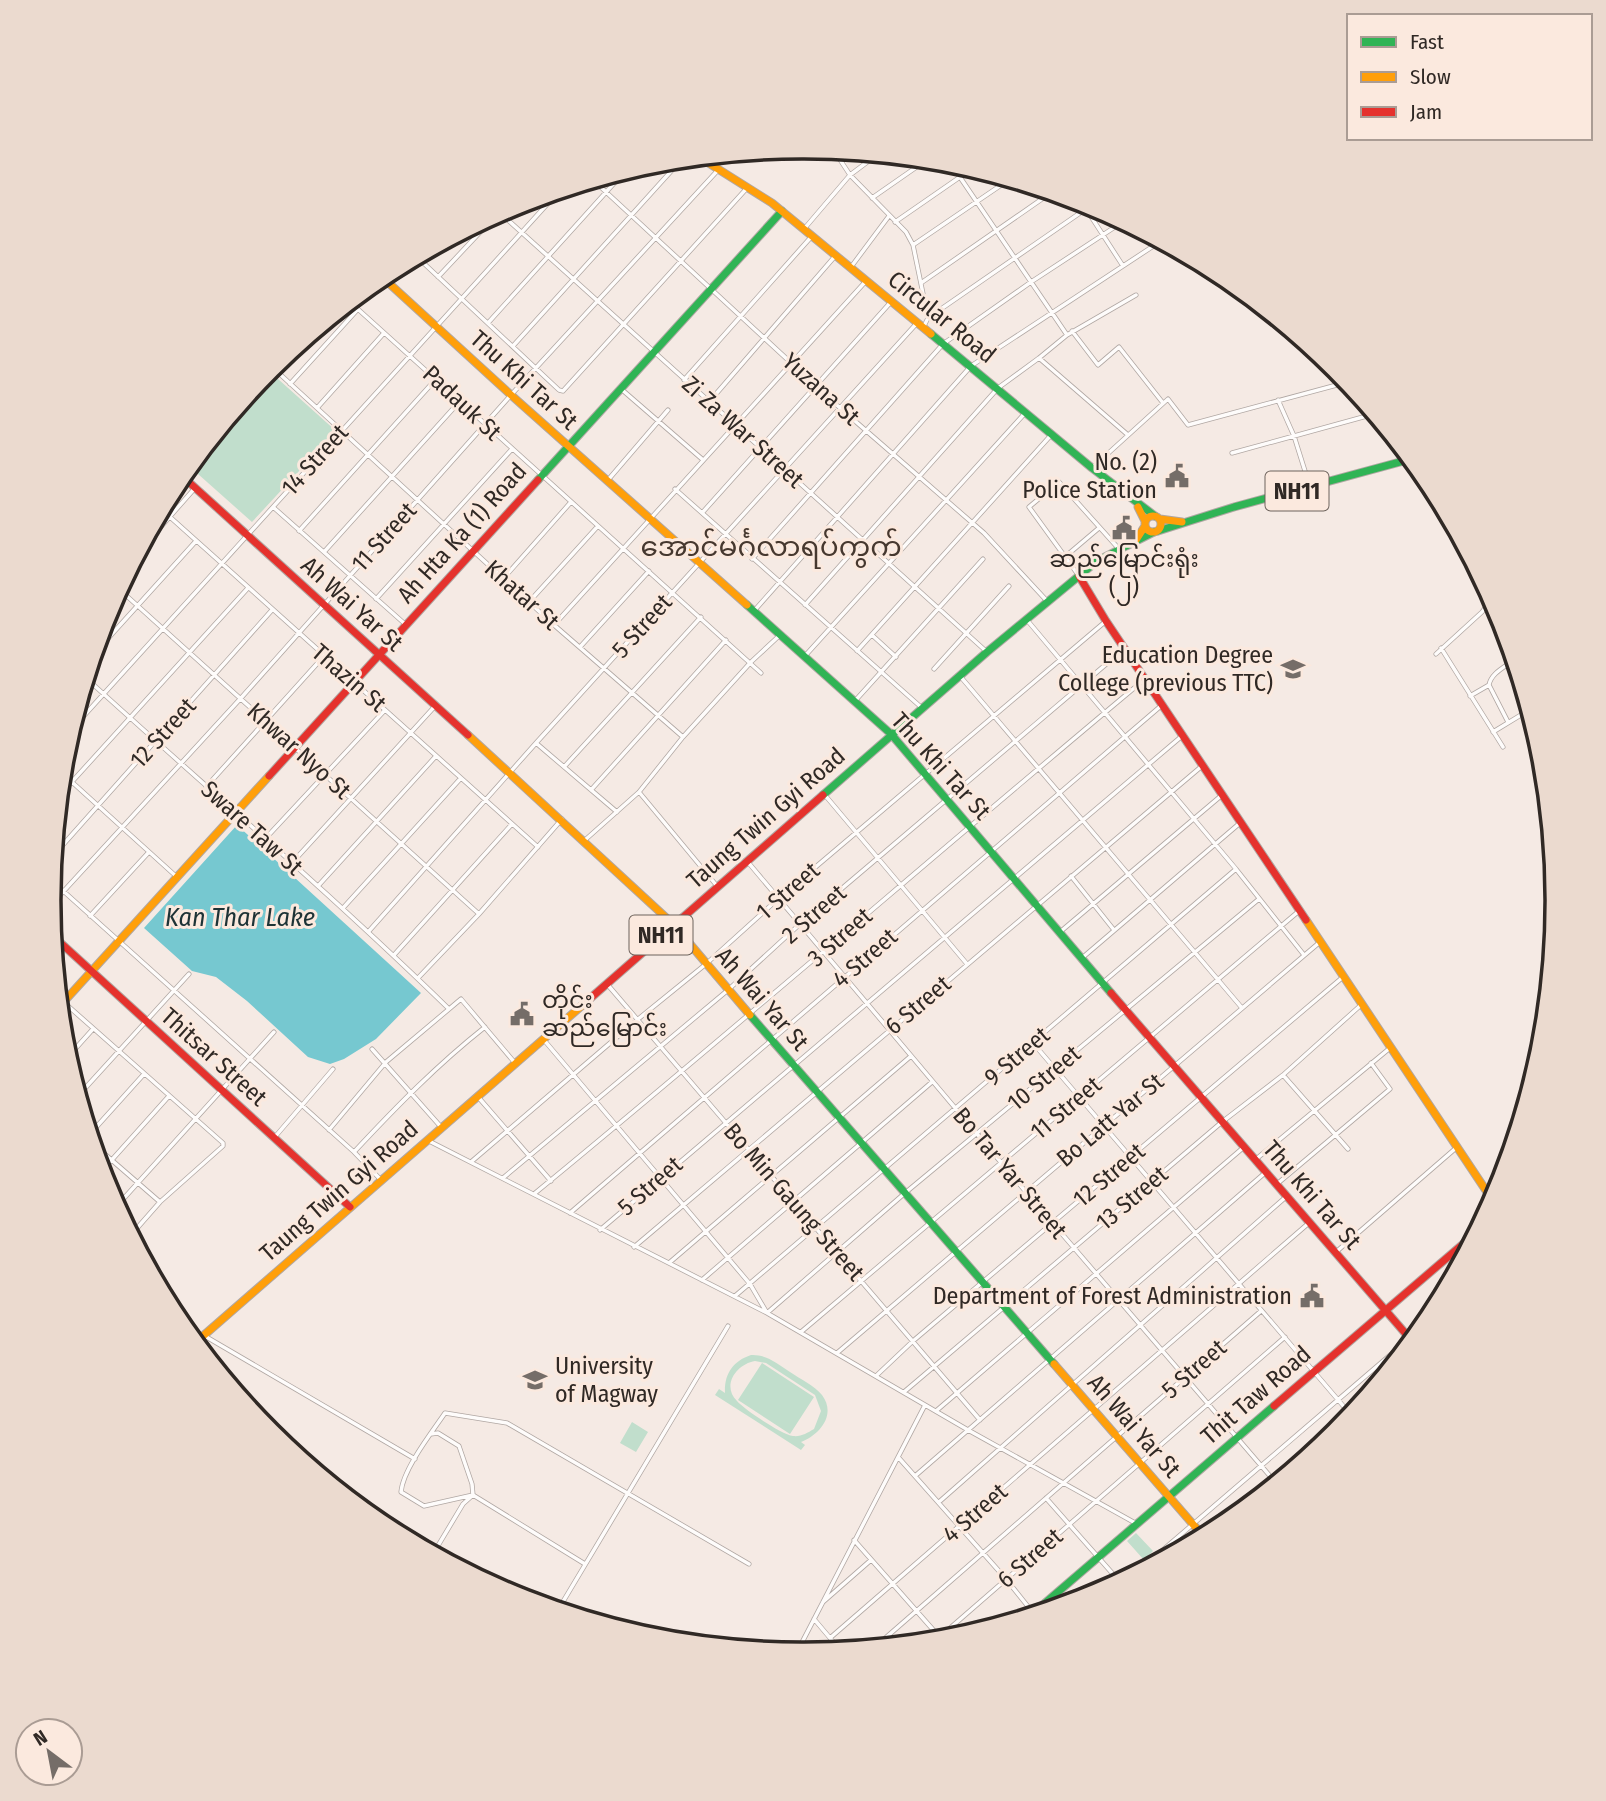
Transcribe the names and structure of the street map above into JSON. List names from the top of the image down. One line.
{"streets":{"main road":["Circular Road","Thu Khi Tar St","NH11","Ah Hta Ka (1) Road","Ah Wai Yar St","Taung Twin Gyi Road","Thitsar Street","Thit Taw Road"],"street":["Yuzana St","Padauk St","Zi Za War Street","14 Street","11 Street","Khatar St","5 Street","Thazin St","12 Street","Khwar Nyo St","Sware Taw St","1 Street","2 Street","3 Street","4 Street","6 Street","9 Street","10 Street","Bo Latt Yar St","Bo Tar Yar Street","13 Street","Bo Min Gaung Street"]},"crossings":[["Circular Road","NH11"],["Circular Road","Ah Hta Ka (1) Road"],["Circular Road","11 Street"],["Circular Road","5 Street"],["Circular Road","Taung Twin Gyi Road"],["Thu Khi Tar St","14 Street"],["Thu Khi Tar St","Ah Hta Ka (1) Road"],["Thu Khi Tar St","11 Street"],["Thu Khi Tar St","5 Street"],["Thu Khi Tar St","12 Street"],["Thu Khi Tar St","Taung Twin Gyi Road"],["Thu Khi Tar St","1 Street"],["Thu Khi Tar St","2 Street"],["Thu Khi Tar St","3 Street"],["Thu Khi Tar St","4 Street"],["Thu Khi Tar St","6 Street"],["Thu Khi Tar St","9 Street"],["Thu Khi Tar St","10 Street"],["Thu Khi Tar St","Bo Latt Yar St"],["Thu Khi Tar St","13 Street"],["Thu Khi Tar St","Thit Taw Road"],["Yuzana St","Ah Hta Ka (1) Road"],["Yuzana St","11 Street"],["Yuzana St","5 Street"],["Yuzana St","Taung Twin Gyi Road"],["Padauk St","14 Street"],["Padauk St","Ah Hta Ka (1) Road"],["Padauk St","11 Street"],["Padauk St","5 Street"],["Zi Za War Street","14 Street"],["Zi Za War Street","Ah Hta Ka (1) Road"],["Zi Za War Street","11 Street"],["Zi Za War Street","5 Street"],["Zi Za War Street","Taung Twin Gyi Road"],["14 Street","Khatar St"],["14 Street","Ah Wai Yar St"],["14 Street","Thazin St"],["14 Street","Khwar Nyo St"],["14 Street","Sware Taw St"],["NH11","Taung Twin Gyi Road"],["Ah Hta Ka (1) Road","Khatar St"],["Ah Hta Ka (1) Road","Ah Wai Yar St"],["Ah Hta Ka (1) Road","Thazin St"],["Ah Hta Ka (1) Road","Khwar Nyo St"],["Ah Hta Ka (1) Road","Sware Taw St"],["Ah Hta Ka (1) Road","Thitsar Street"],["11 Street","Khatar St"],["11 Street","Ah Wai Yar St"],["11 Street","Thazin St"],["11 Street","Khwar Nyo St"],["11 Street","Sware Taw St"],["11 Street","Bo Tar Yar Street"],["11 Street","Bo Min Gaung Street"],["Khatar St","5 Street"],["Ah Wai Yar St","5 Street"],["Ah Wai Yar St","12 Street"],["Ah Wai Yar St","Taung Twin Gyi Road"],["Ah Wai Yar St","1 Street"],["Ah Wai Yar St","2 Street"],["Ah Wai Yar St","3 Street"],["Ah Wai Yar St","4 Street"],["Ah Wai Yar St","6 Street"],["Ah Wai Yar St","9 Street"],["Ah Wai Yar St","10 Street"],["Ah Wai Yar St","Bo Latt Yar St"],["Ah Wai Yar St","13 Street"],["Ah Wai Yar St","Thit Taw Road"],["5 Street","Thazin St"],["5 Street","Khwar Nyo St"],["5 Street","Sware Taw St"],["5 Street","Bo Tar Yar Street"],["5 Street","Bo Min Gaung Street"],["Thazin St","12 Street"],["12 Street","Khwar Nyo St"],["12 Street","Sware Taw St"],["12 Street","Bo Tar Yar Street"],["12 Street","Bo Min Gaung Street"],["Taung Twin Gyi Road","Thitsar Street"],["Taung Twin Gyi Road","Bo Tar Yar Street"],["Taung Twin Gyi Road","Bo Min Gaung Street"],["1 Street","Bo Tar Yar Street"],["1 Street","Bo Min Gaung Street"],["2 Street","Bo Tar Yar Street"],["2 Street","Bo Min Gaung Street"],["3 Street","Bo Tar Yar Street"],["3 Street","Bo Min Gaung Street"],["4 Street","Bo Tar Yar Street"],["4 Street","Bo Min Gaung Street"],["6 Street","Bo Tar Yar Street"],["6 Street","Bo Min Gaung Street"],["9 Street","Bo Tar Yar Street"],["9 Street","Bo Min Gaung Street"],["10 Street","Bo Tar Yar Street"],["10 Street","Bo Min Gaung Street"],["Bo Latt Yar St","Bo Tar Yar Street"],["Bo Latt Yar St","Bo Min Gaung Street"],["Bo Tar Yar Street","13 Street"],["Bo Tar Yar Street","Thit Taw Road"],["13 Street","Bo Min Gaung Street"]],"districts":["အောင်မင်္ဂလာရပ်ကွက်"],"water":["Kan Thar Lake"],"places":{"public building":["No. (2) Police Station","ဆည်မြောင်းရုံး (၂)","တိုင်း ဆည်မြောင်း","Department of Forest Administration"],"school or university":["Education Degree College (previous TTC)","University of Magway"]},"legend":["Fast","Slow","Jam"],"north":"top left"}
